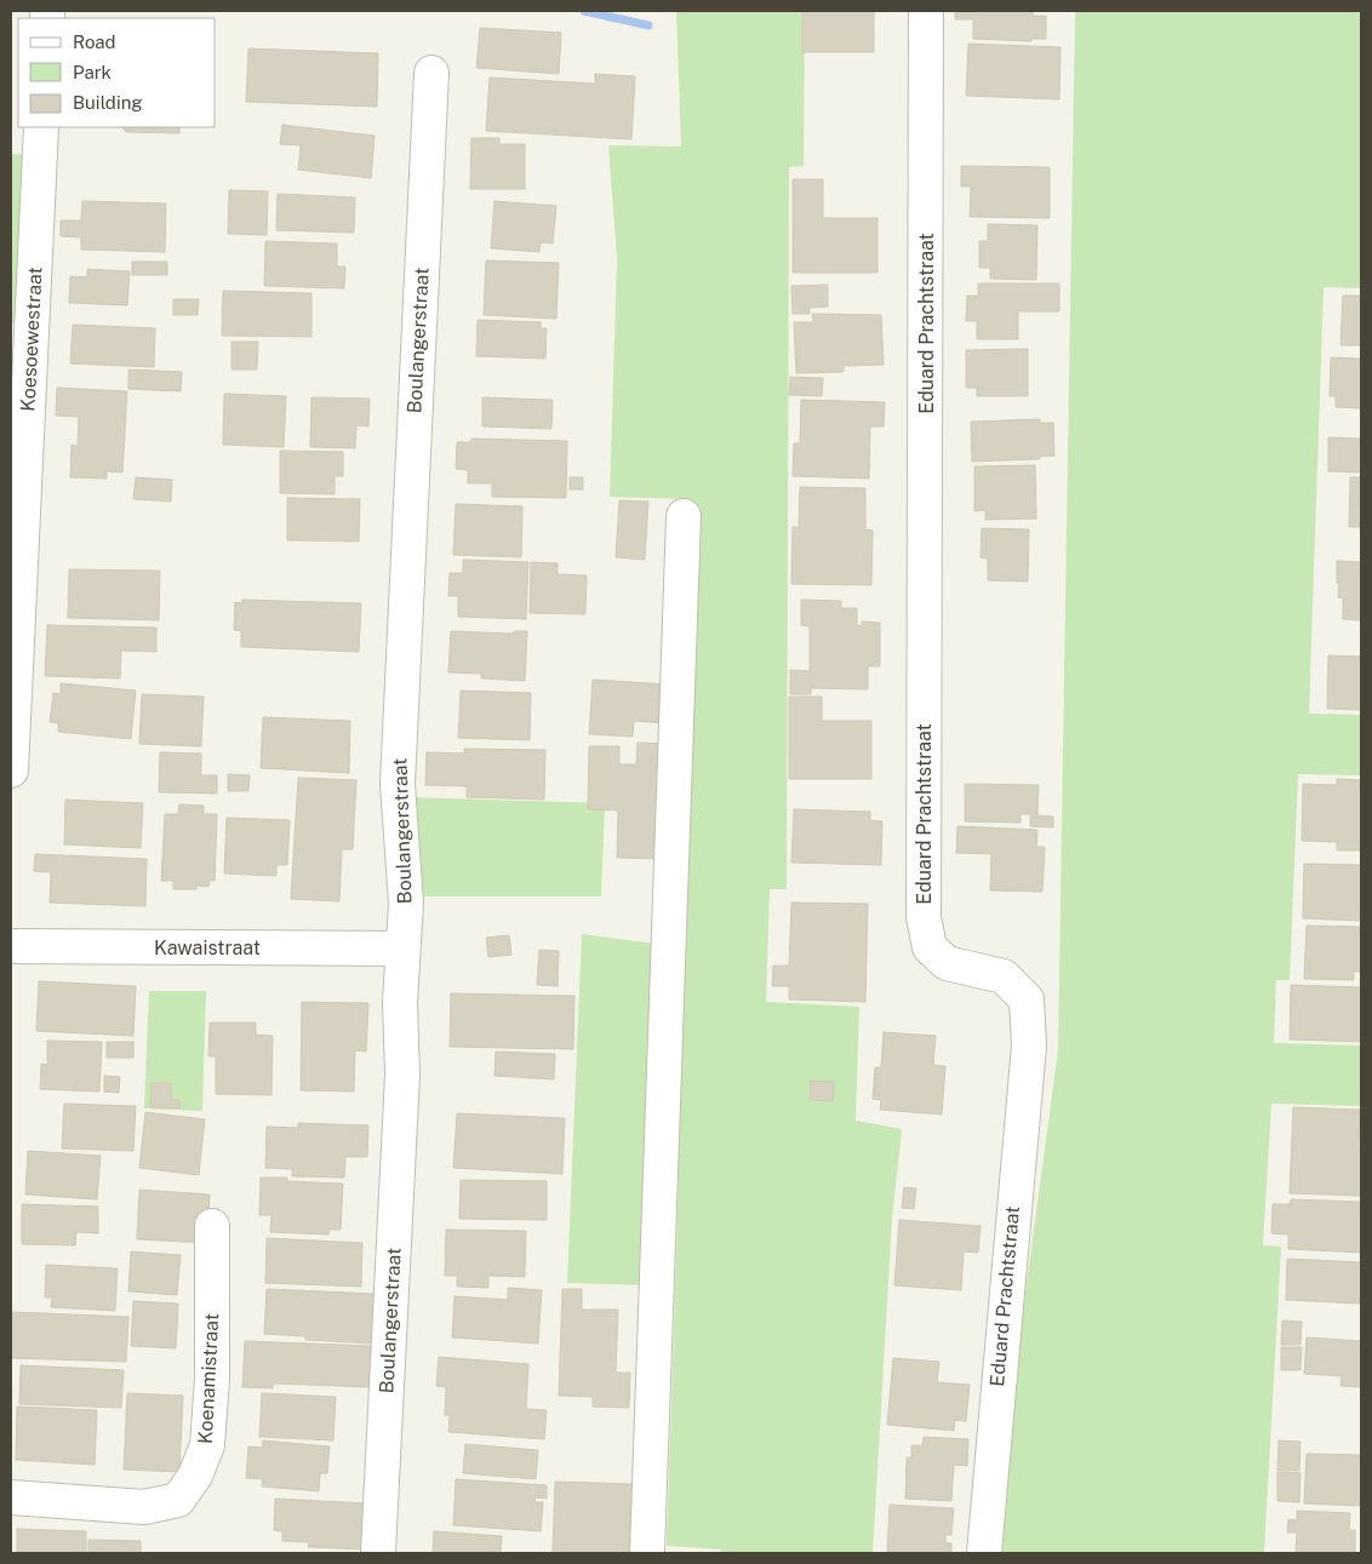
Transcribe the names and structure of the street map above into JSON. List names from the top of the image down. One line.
{"streets":{"street":["Eduard Prachtstraat","Koesoewestraat","Boulangerstraat","Kawaistraat","Koenamistraat"]},"crossings":[["Boulangerstraat","Kawaistraat"]],"legend":["Road","Park","Building"]}
